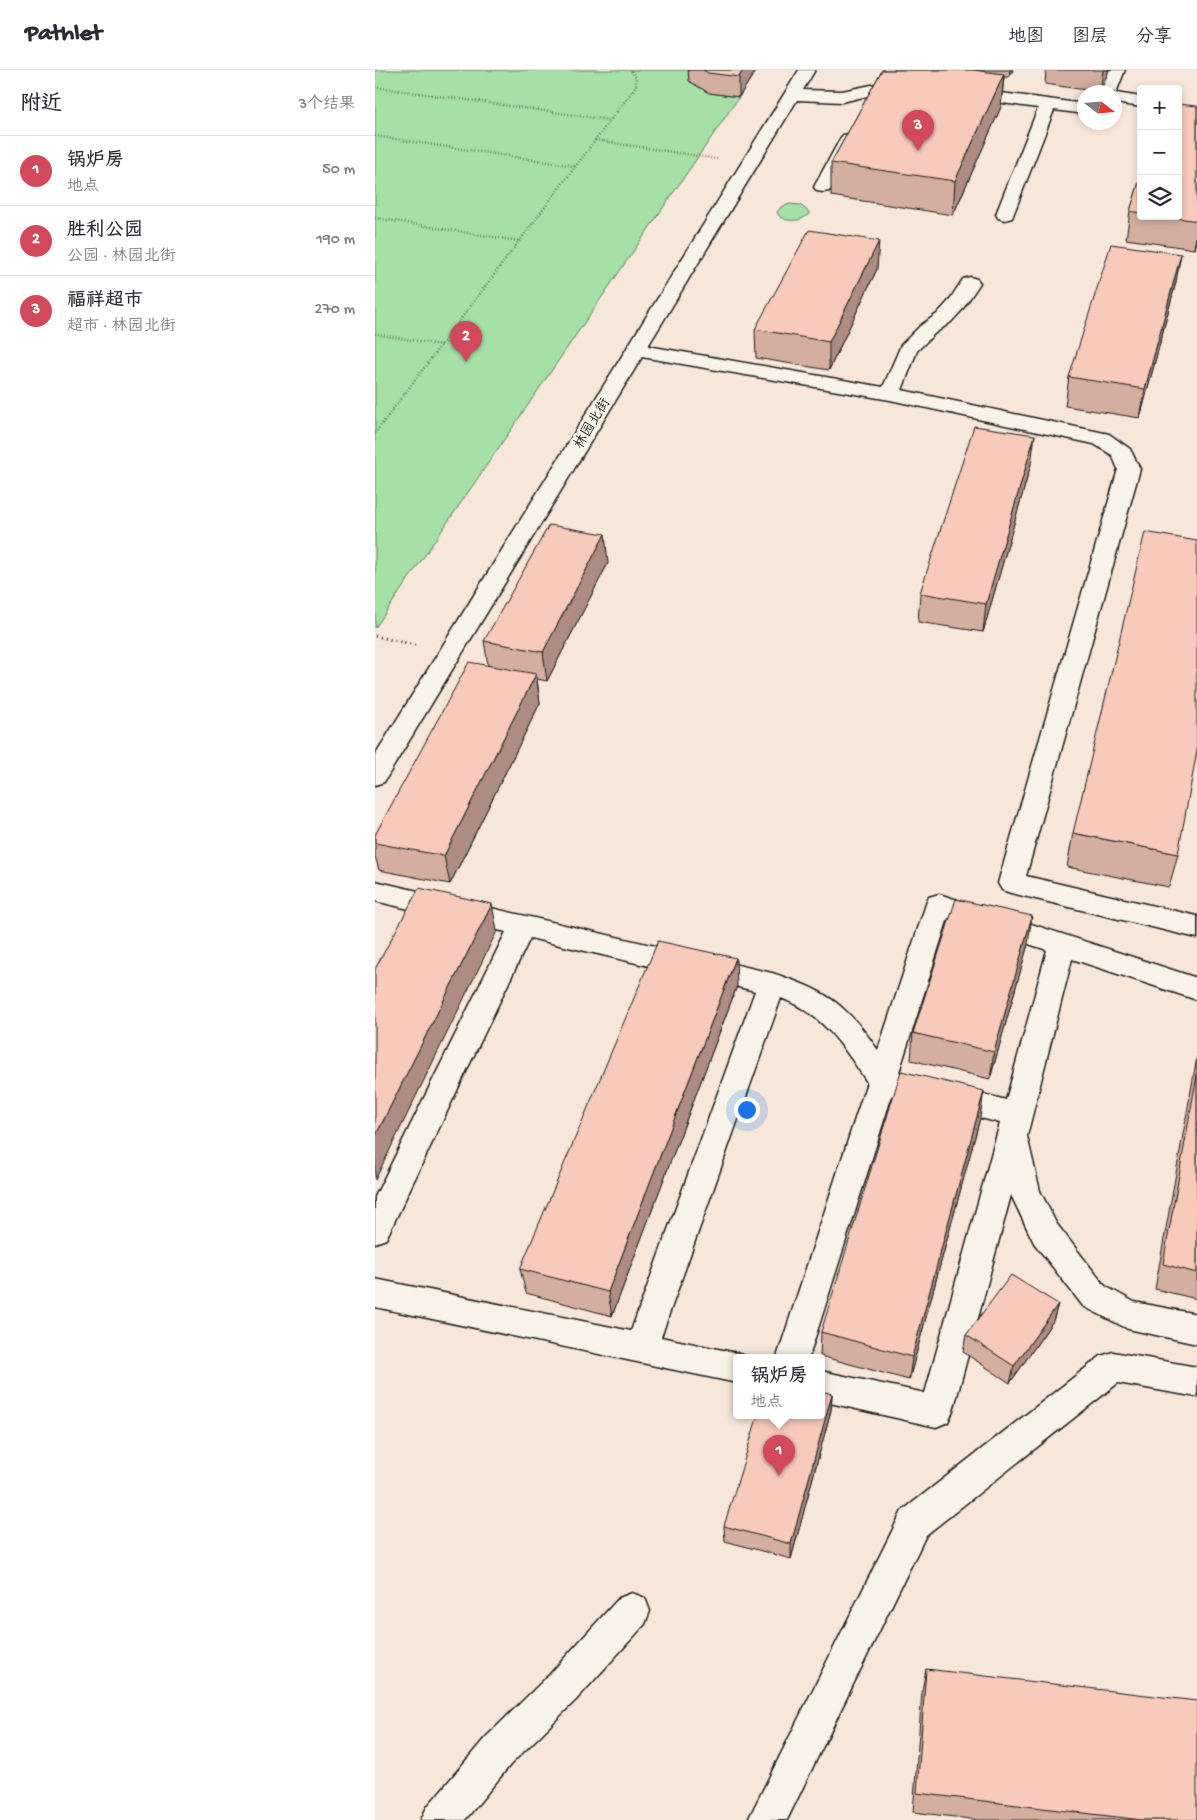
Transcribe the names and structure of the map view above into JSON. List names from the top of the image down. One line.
{"streets":{"street":["林园北街"]},"north":"right","page":{"header":"Pathlet","nav":["地图","图层","分享"],"heading":["附近","3个结果"],"map_buttons":["+","−"],"pins":["3","2","1"],"list":[{"mark":"1","name":"锅炉房","note":"地点","value":"50 m"},{"mark":"2","name":"胜利公园","note":"公园 · 林园北街","value":"190 m"},{"mark":"3","name":"福祥超市","note":"超市 · 林园北街","value":"270 m"}],"popup":["锅炉房","地点"]}}
